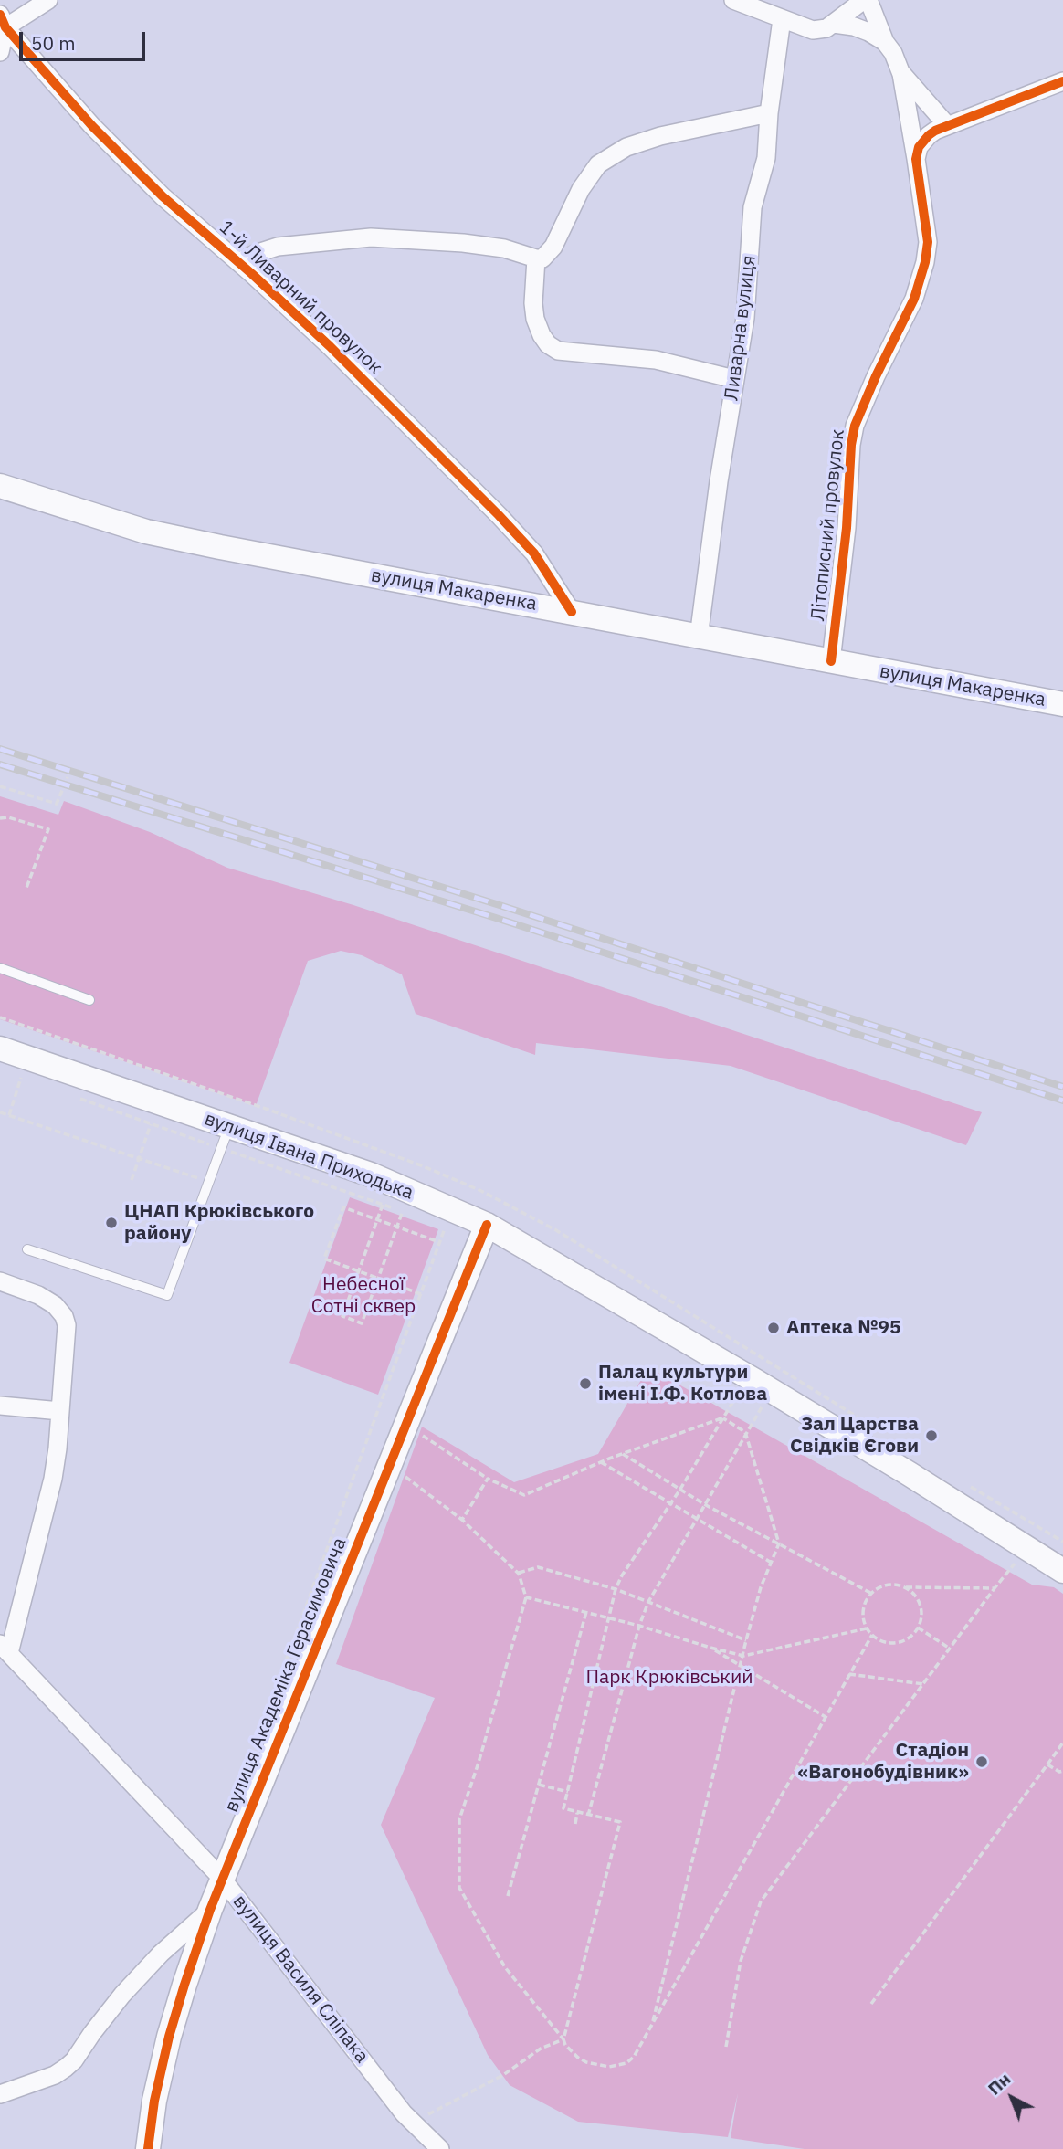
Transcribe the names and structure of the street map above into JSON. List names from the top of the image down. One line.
{"streets":{"main road":["вулиця Макаренка","вулиця Івана Приходька","вулиця Академіка Герасимовича"],"street":["1-й Ливарний провулок","Ливарна вулиця","Літописний провулок","вулиця Василя Сліпака"]},"crossings":[["1-й Ливарний провулок","вулиця Макаренка"],["Ливарна вулиця","вулиця Макаренка"],["Літописний провулок","вулиця Макаренка"],["вулиця Івана Приходька","вулиця Академіка Герасимовича"],["вулиця Академіка Герасимовича","вулиця Василя Сліпака"]],"parks":["Небесної Сотні сквер","Парк Крюківський"],"places":["ЦНАП Крюківського району","Аптека №95","Палац культури імені І.Ф. Котлова","Зал Царства Свідків Єгови","Стадіон «Вагонобудівник»"],"scale_bar":"50 m","north":"top left"}
